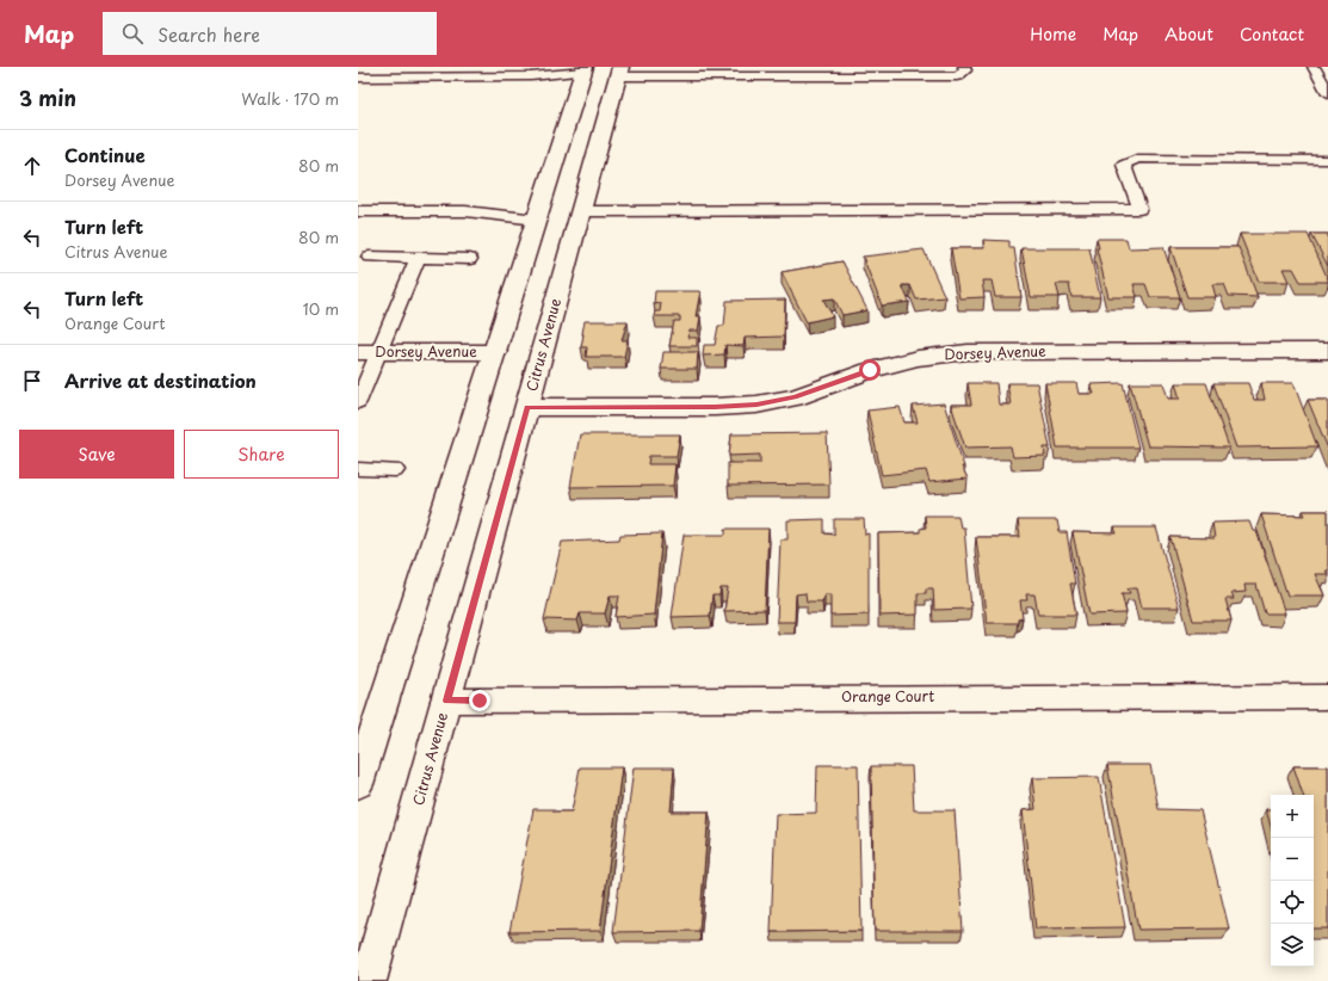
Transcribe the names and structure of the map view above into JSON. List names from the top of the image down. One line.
{"streets":{"main road":["Citrus Avenue","Dorsey Avenue","Orange Court"]},"crossings":[["Citrus Avenue","Dorsey Avenue"],["Citrus Avenue","Orange Court"]],"page":{"header":"Map","search":"Search here","nav":["Home","Map","About","Contact"],"heading":["3 min","Walk · 170 m"],"list":[["Continue","Dorsey Avenue","80 m"],["Turn left","Citrus Avenue","80 m"],["Turn left","Orange Court","10 m"],"Arrive at destination"],"buttons":["Save","Share"],"map_buttons":["+","−"]}}
